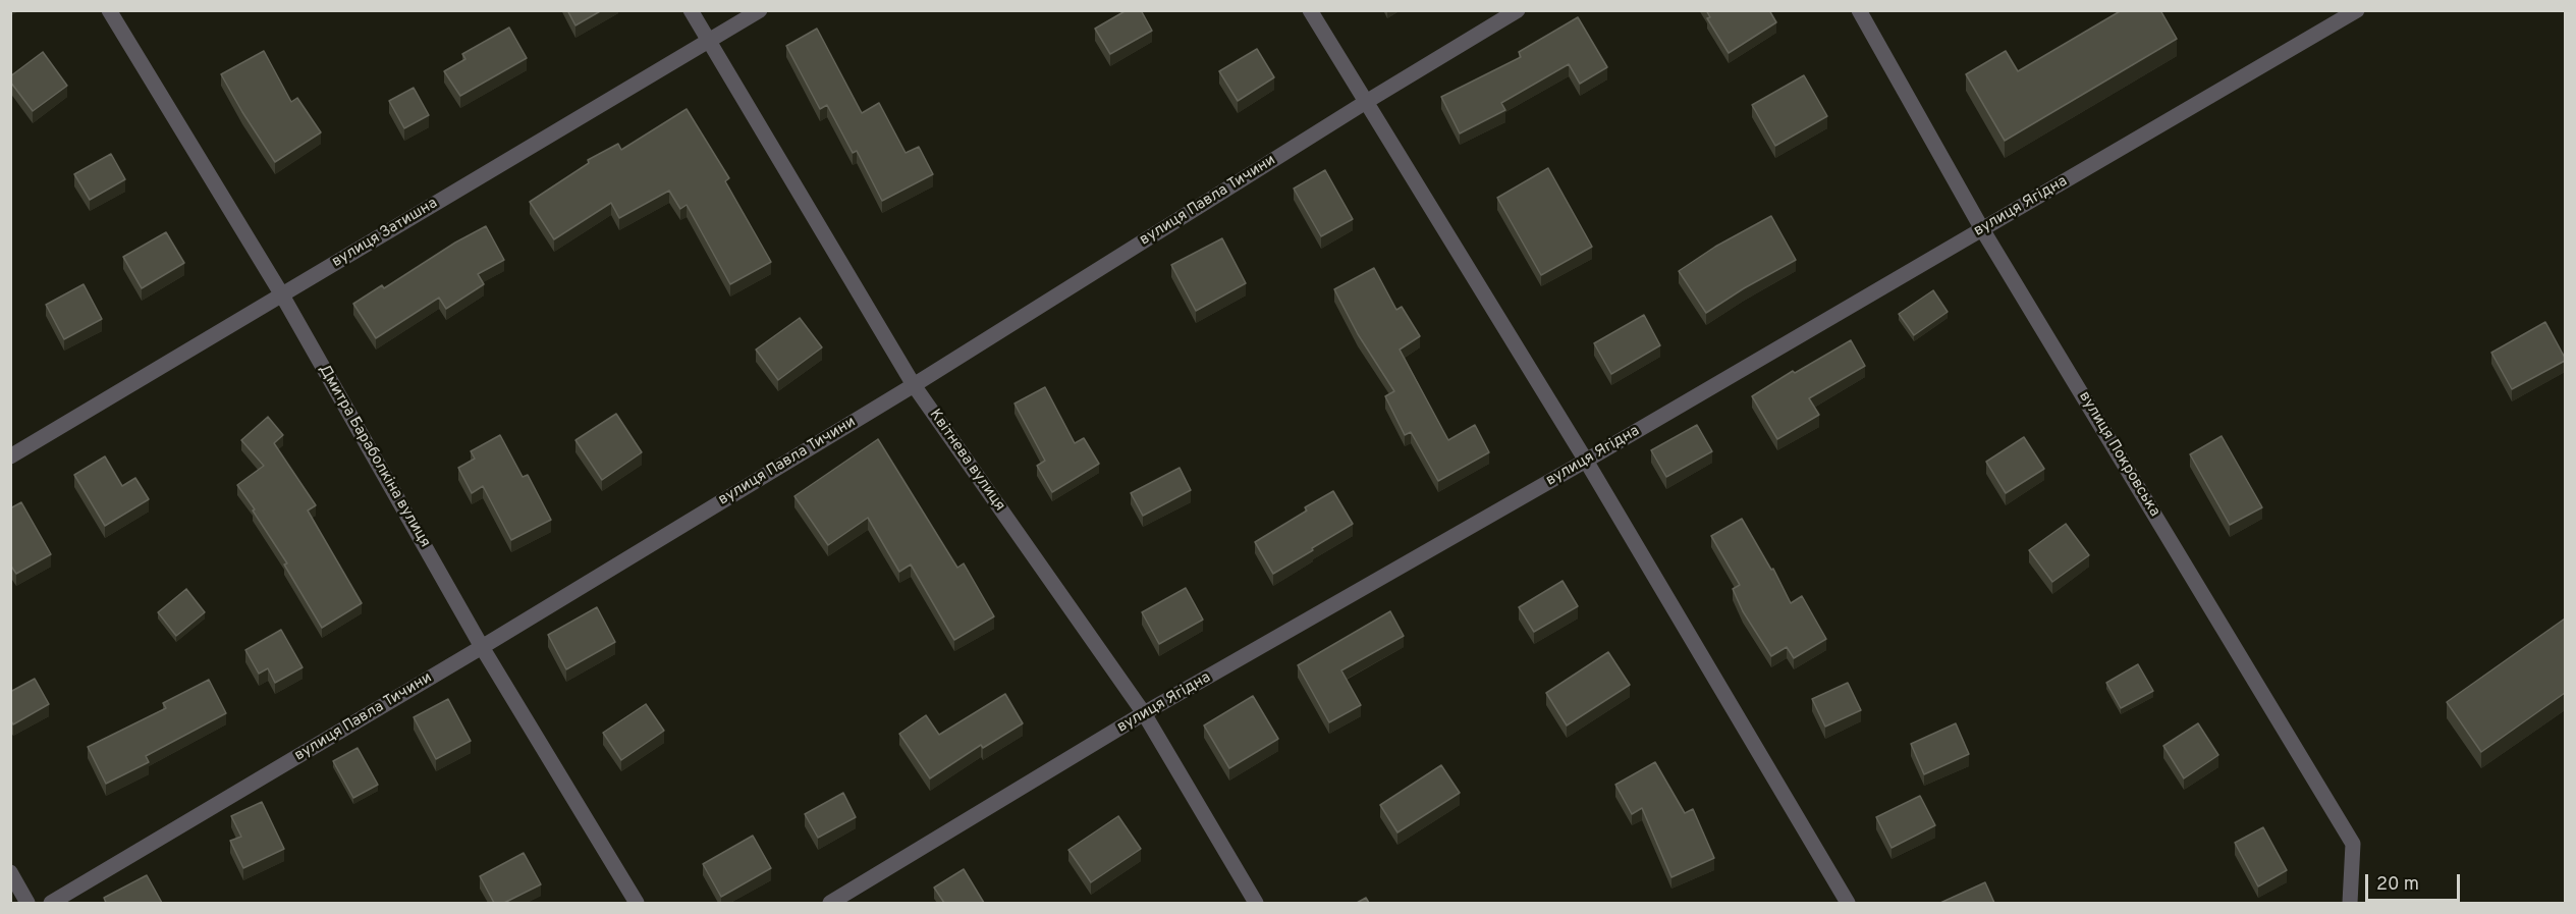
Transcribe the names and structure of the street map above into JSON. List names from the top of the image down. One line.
{"streets":{"street":["вулиця Павла Тичини","вулиця Ягідна","вулиця Затишна","вулиця Покровська","Дмитра Бараболкіна вулиця","Квітнева вулиця"]},"crossings":[["вулиця Павла Тичини","Дмитра Бараболкіна вулиця"],["вулиця Павла Тичини","Квітнева вулиця"],["вулиця Ягідна","вулиця Покровська"],["вулиця Ягідна","Квітнева вулиця"],["вулиця Затишна","Дмитра Бараболкіна вулиця"],["вулиця Затишна","Квітнева вулиця"]],"scale_bar":"20 m"}
